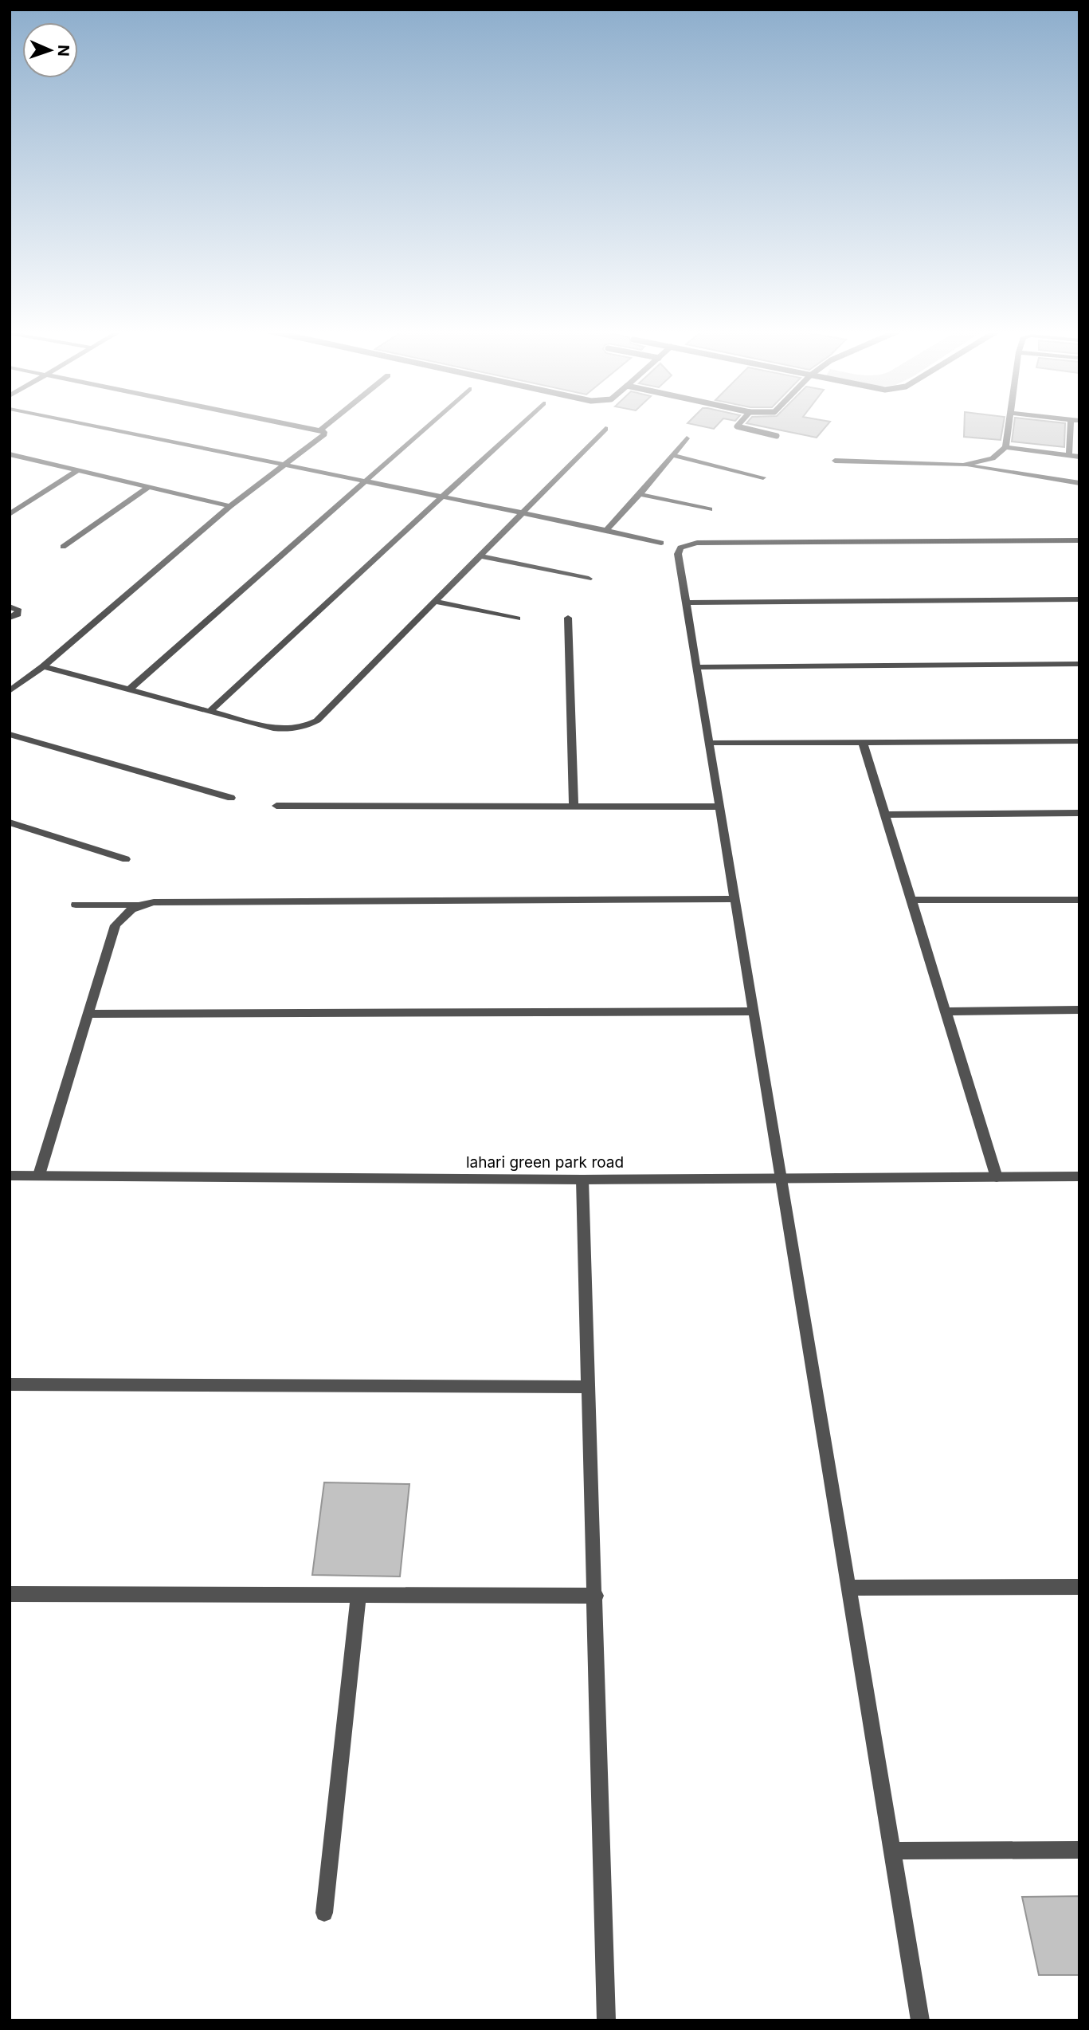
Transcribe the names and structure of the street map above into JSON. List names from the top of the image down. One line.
{"streets":{"street":["lahari green park road"]},"north":"right"}
